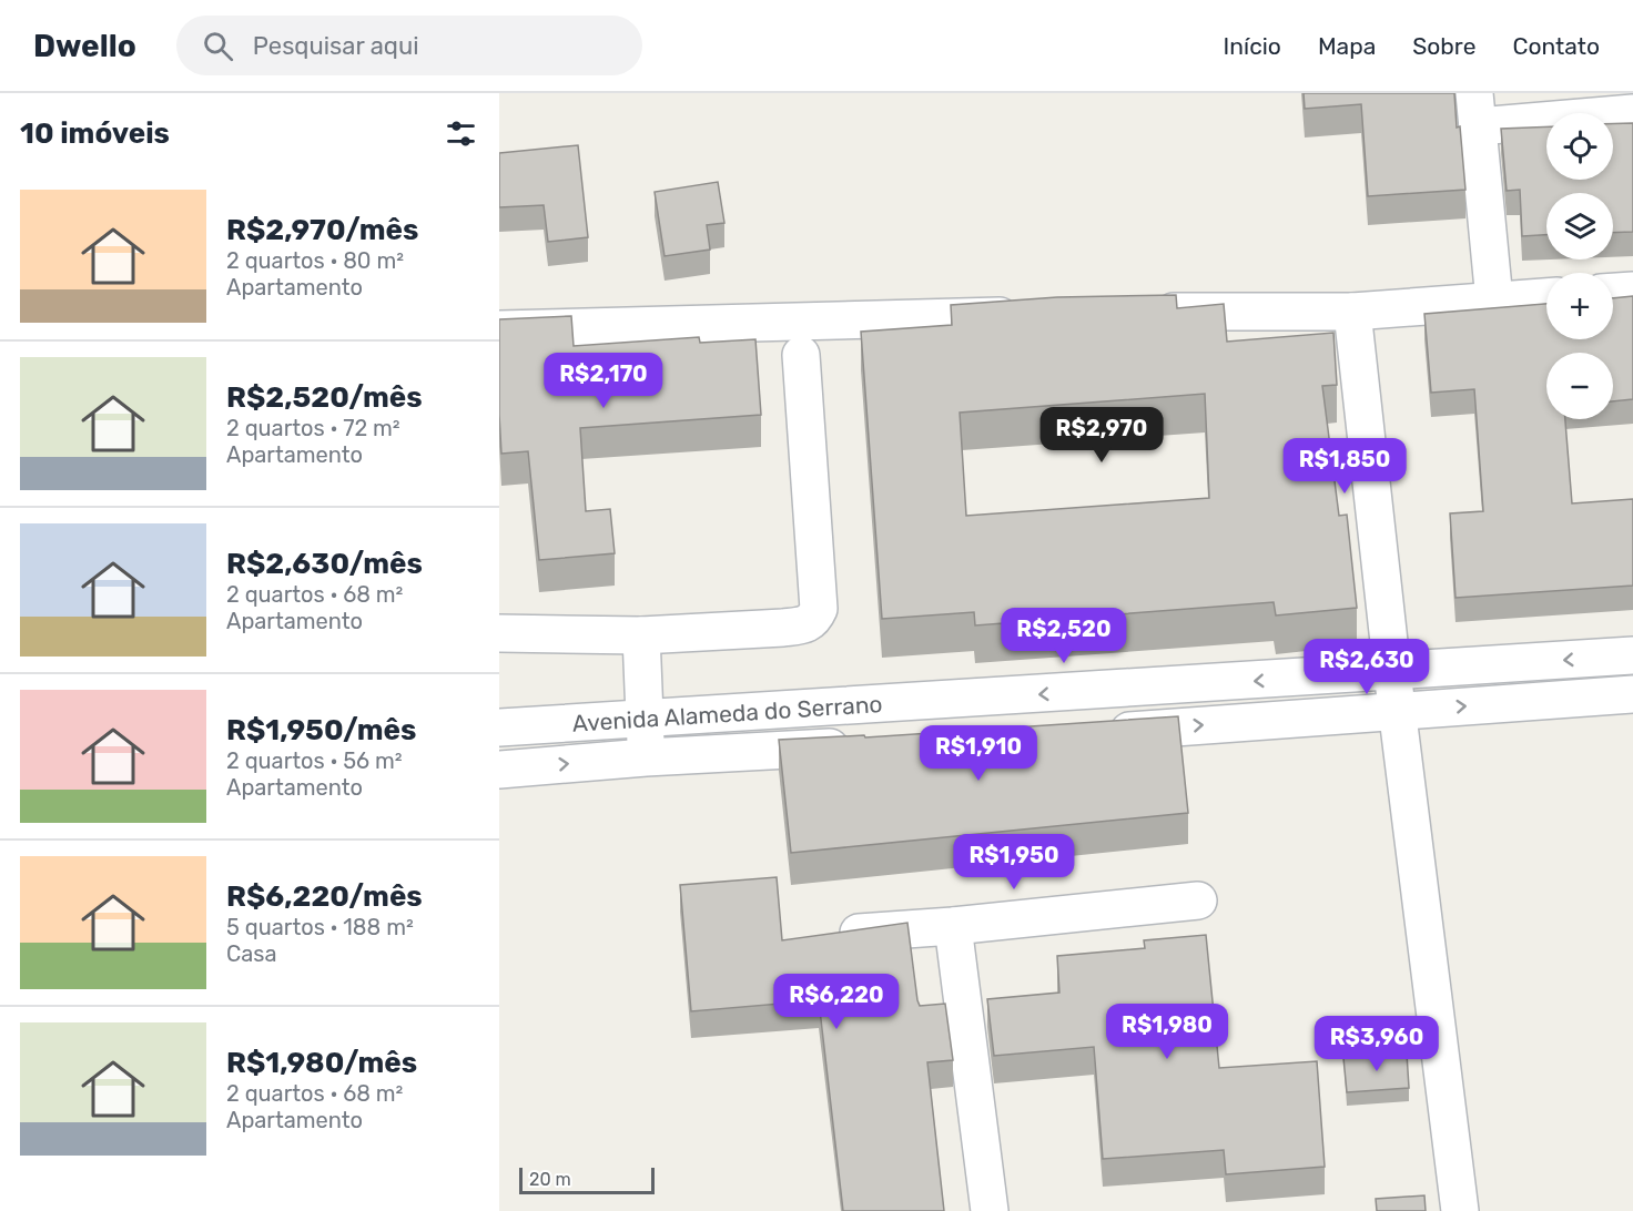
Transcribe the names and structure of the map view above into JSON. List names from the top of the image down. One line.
{"streets":{"street":["Avenida Alameda do Serrano"]},"scale_bar":"20 m","page":{"header":"Dwello","search":"Pesquisar aqui","nav":["Início","Mapa","Sobre","Contato"],"heading":"10 imóveis","map_buttons":["+","−"],"list":[{"name":"R$2,970/mês","note":"2 quartos · 80 m² · Apartamento"},{"name":"R$2,520/mês","note":"2 quartos · 72 m² · Apartamento"},{"name":"R$2,630/mês","note":"2 quartos · 68 m² · Apartamento"},{"name":"R$1,950/mês","note":"2 quartos · 56 m² · Apartamento"},{"name":"R$6,220/mês","note":"5 quartos · 188 m² · Casa"},{"name":"R$1,980/mês","note":"2 quartos · 68 m² · Apartamento"}],"price":["R$2,170","R$2,970","R$1,850","R$2,520","R$2,630","R$1,910","R$1,950","R$6,220","R$1,980","R$3,960"],"scale":"20 m"}}
